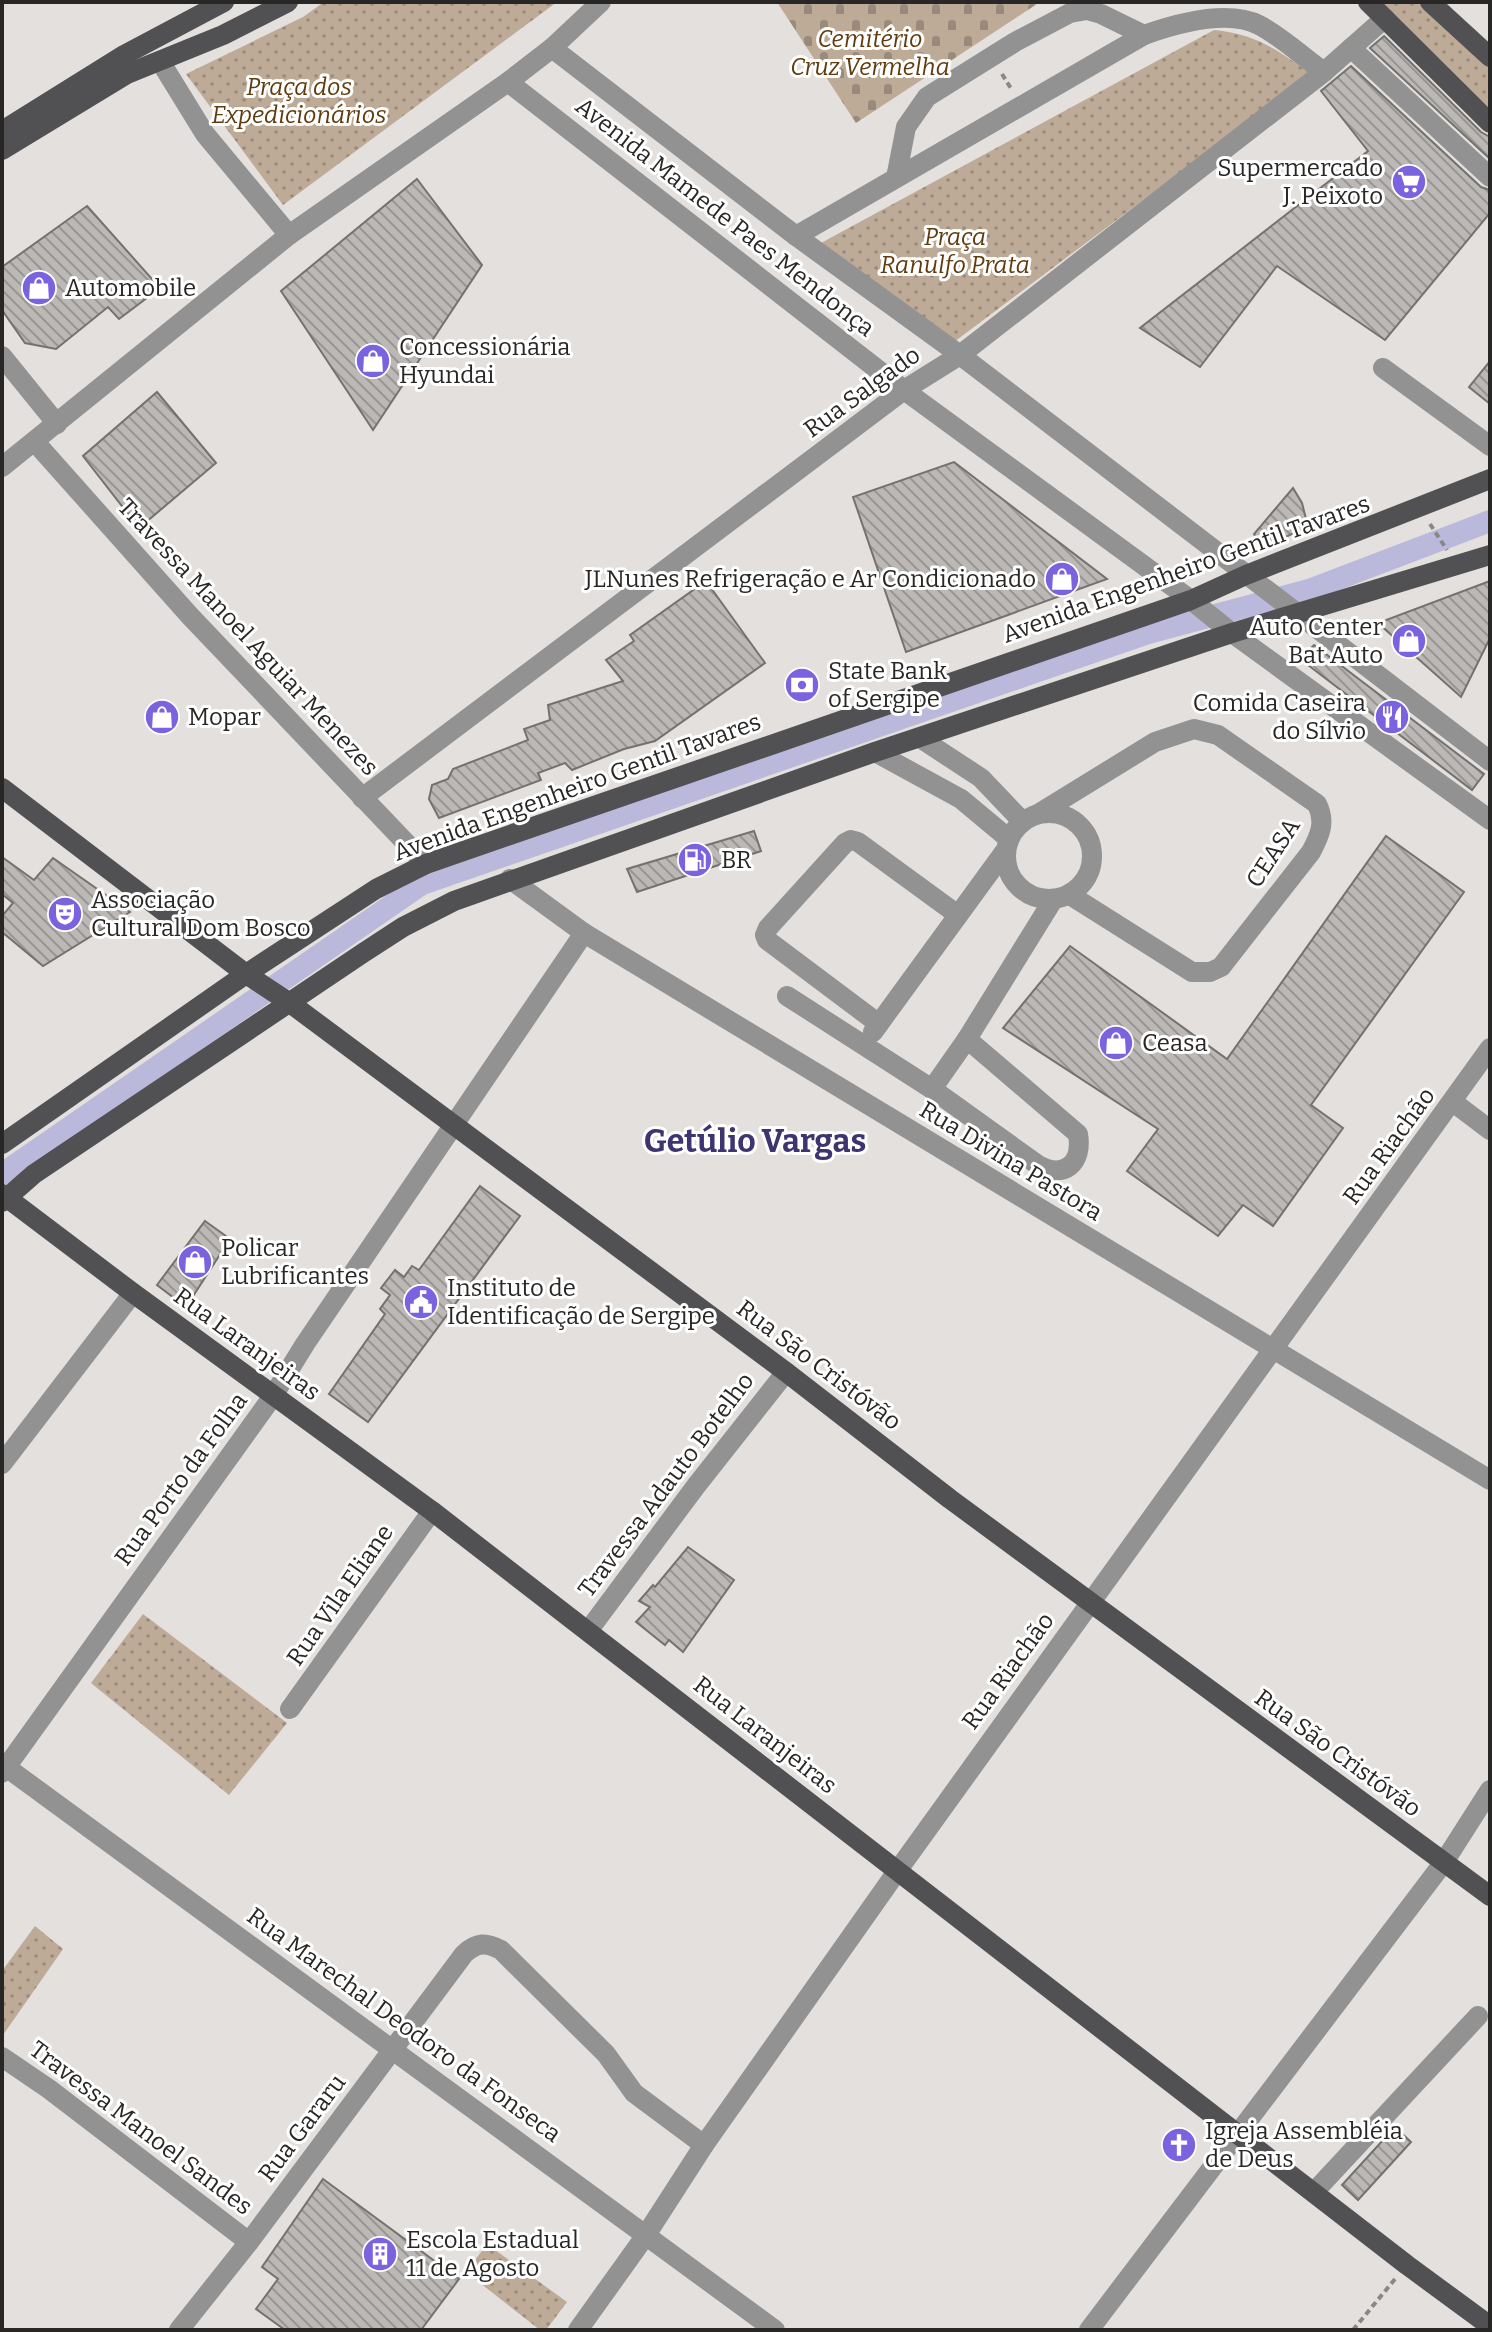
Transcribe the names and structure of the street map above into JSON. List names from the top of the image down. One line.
{"streets":{"main road":["Avenida Engenheiro Gentil Tavares","Rua Laranjeiras","Rua São Cristóvão"],"street":["Avenida Mamede Paes Mendonça","Rua Salgado","Travessa Manoel Aguiar Menezes","CEASA","Rua Riachão","Rua Divina Pastora","Rua Porto da Folha","Travessa Adauto Botelho","Rua Vila Eliane","Rua Marechal Deodoro da Fonseca","Travessa Manoel Sandes","Rua Gararu"]},"crossings":[["Avenida Mamede Paes Mendonça","Rua Salgado"],["Avenida Mamede Paes Mendonça","Avenida Engenheiro Gentil Tavares"],["Rua Salgado","Travessa Manoel Aguiar Menezes"],["Avenida Engenheiro Gentil Tavares","Travessa Manoel Aguiar Menezes"],["Avenida Engenheiro Gentil Tavares","Rua São Cristóvão"],["Rua Riachão","Rua Divina Pastora"],["Rua Riachão","Rua Laranjeiras"],["Rua Riachão","Rua São Cristóvão"],["Rua Riachão","Rua Marechal Deodoro da Fonseca"],["Rua Riachão","Rua Gararu"],["Rua Divina Pastora","Rua Porto da Folha"],["Rua Laranjeiras","Rua Porto da Folha"],["Rua Laranjeiras","Travessa Adauto Botelho"],["Rua Laranjeiras","Rua Vila Eliane"],["Rua São Cristóvão","Rua Porto da Folha"],["Rua São Cristóvão","Travessa Adauto Botelho"],["Rua Porto da Folha","Rua Marechal Deodoro da Fonseca"],["Rua Marechal Deodoro da Fonseca","Rua Gararu"],["Travessa Manoel Sandes","Rua Gararu"]],"districts":["Getúlio Vargas"],"parks":["Cemitério Cruz Vermelha","Praça dos Expedicionários","Praça Ranulfo Prata"],"places":{"supermarket":["Supermercado J. Peixoto"],"shop":["Automobile","Concessionária Hyundai","JLNunes Refrigeração e Ar Condicionado","Auto Center Bat Auto","Mopar","Ceasa","Policar Lubrificantes"],"bank":["State Bank of Sergipe"],"restaurant":["Comida Caseira do Sílvio"],"fuel station":["BR"],"theatre":["Associação Cultural Dom Bosco"],"public building":["Instituto de Identificação de Sergipe"],"church":["Igreja Assembléia de Deus"],"building":["Escola Estadual 11 de Agosto"]}}
